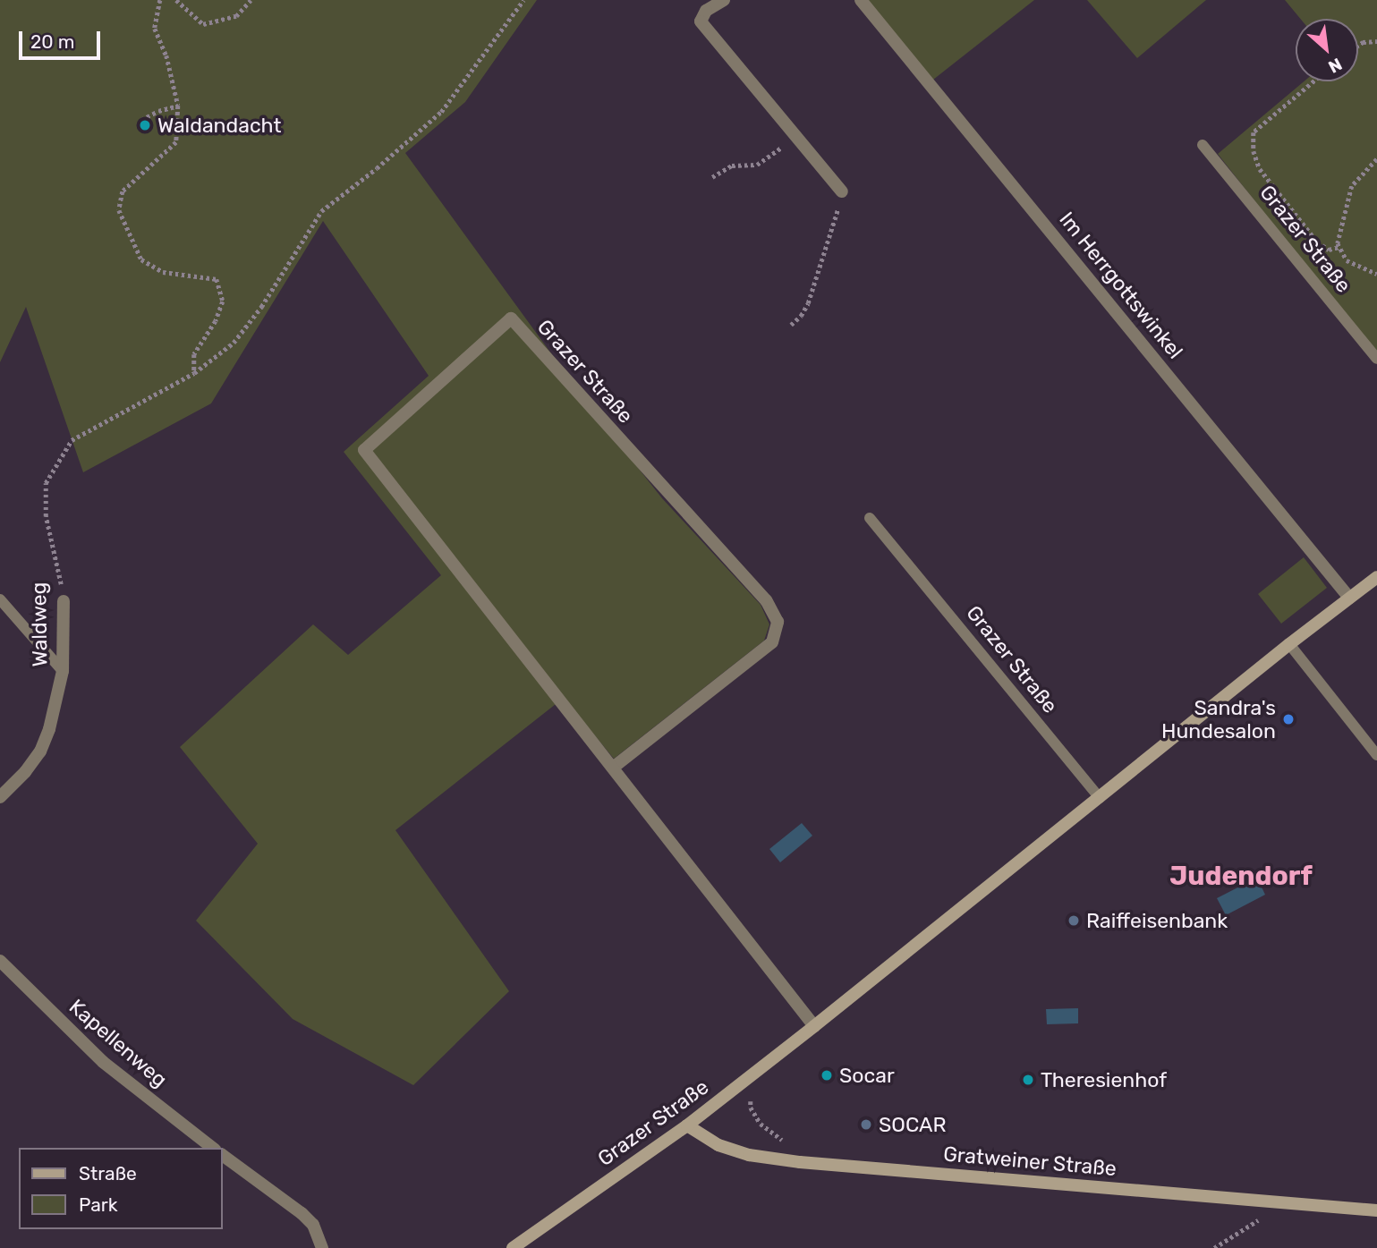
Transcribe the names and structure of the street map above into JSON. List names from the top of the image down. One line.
{"streets":{"main road":["Grazer Straße","Gratweiner Straße"],"street":["Im Herrgottswinkel","Waldweg","Kapellenweg"]},"crossings":[["Grazer Straße","Im Herrgottswinkel"],["Grazer Straße","Gratweiner Straße"]],"districts":["Judendorf"],"places":["Waldandacht","Sandra's Hundesalon","Raiffeisenbank","Socar","Theresienhof","SOCAR"],"legend":["Straße","Park"],"scale_bar":"20 m","north":"bottom right"}
